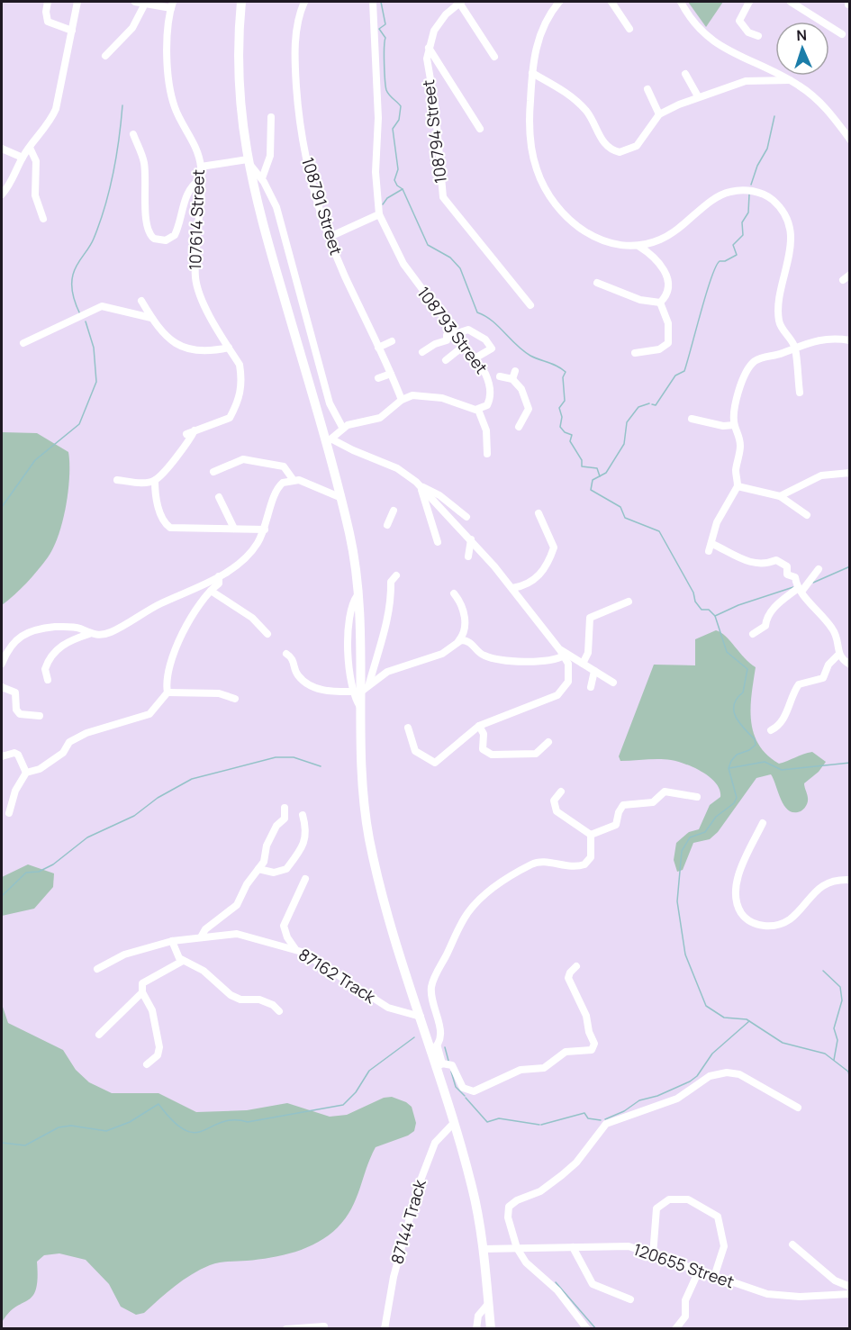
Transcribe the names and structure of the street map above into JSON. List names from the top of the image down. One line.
{"streets":{"street":["108794 Street","108791 Street","107614 Street","108793 Street","87162 Track","87144 Track","120655 Street"]},"north":"top"}
